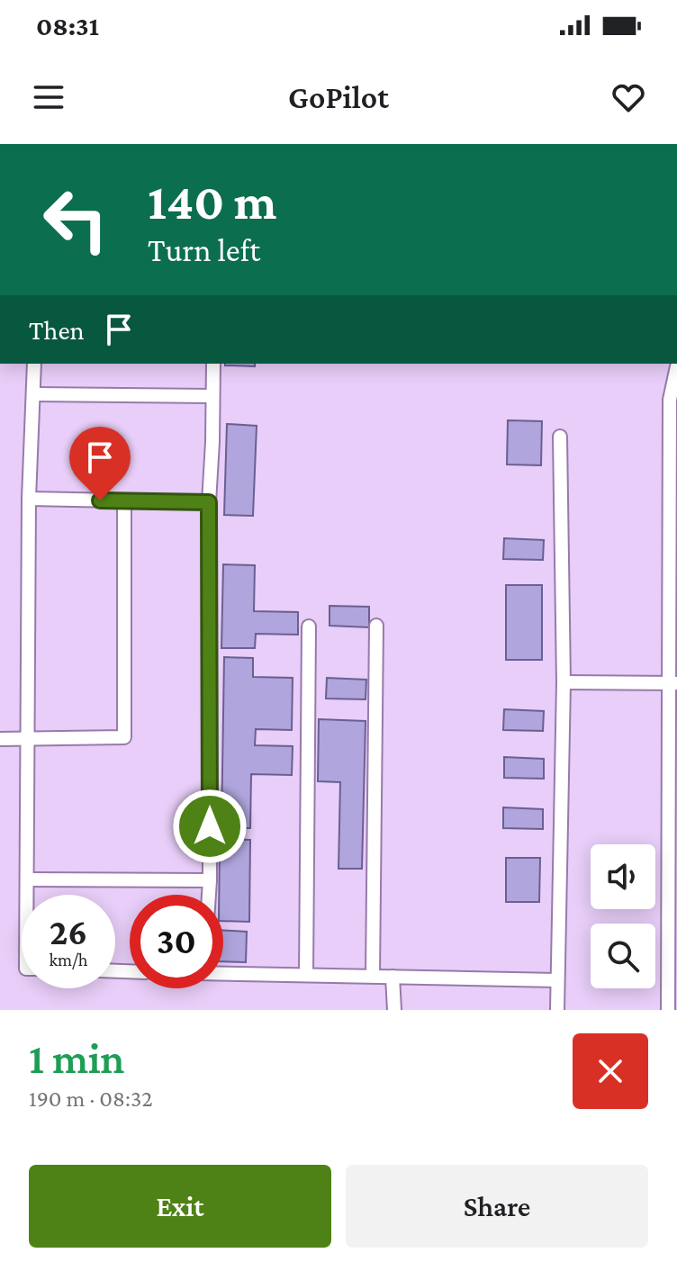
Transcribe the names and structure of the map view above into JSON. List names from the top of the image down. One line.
{"page":{"status":"08:31","header":"GoPilot","turn":["140 m","Turn left"],"then":"Then","speed":"26 km/h","limit":"30","heading":["1 min","190 m · 08:32"],"buttons":["Exit","Share"]}}
